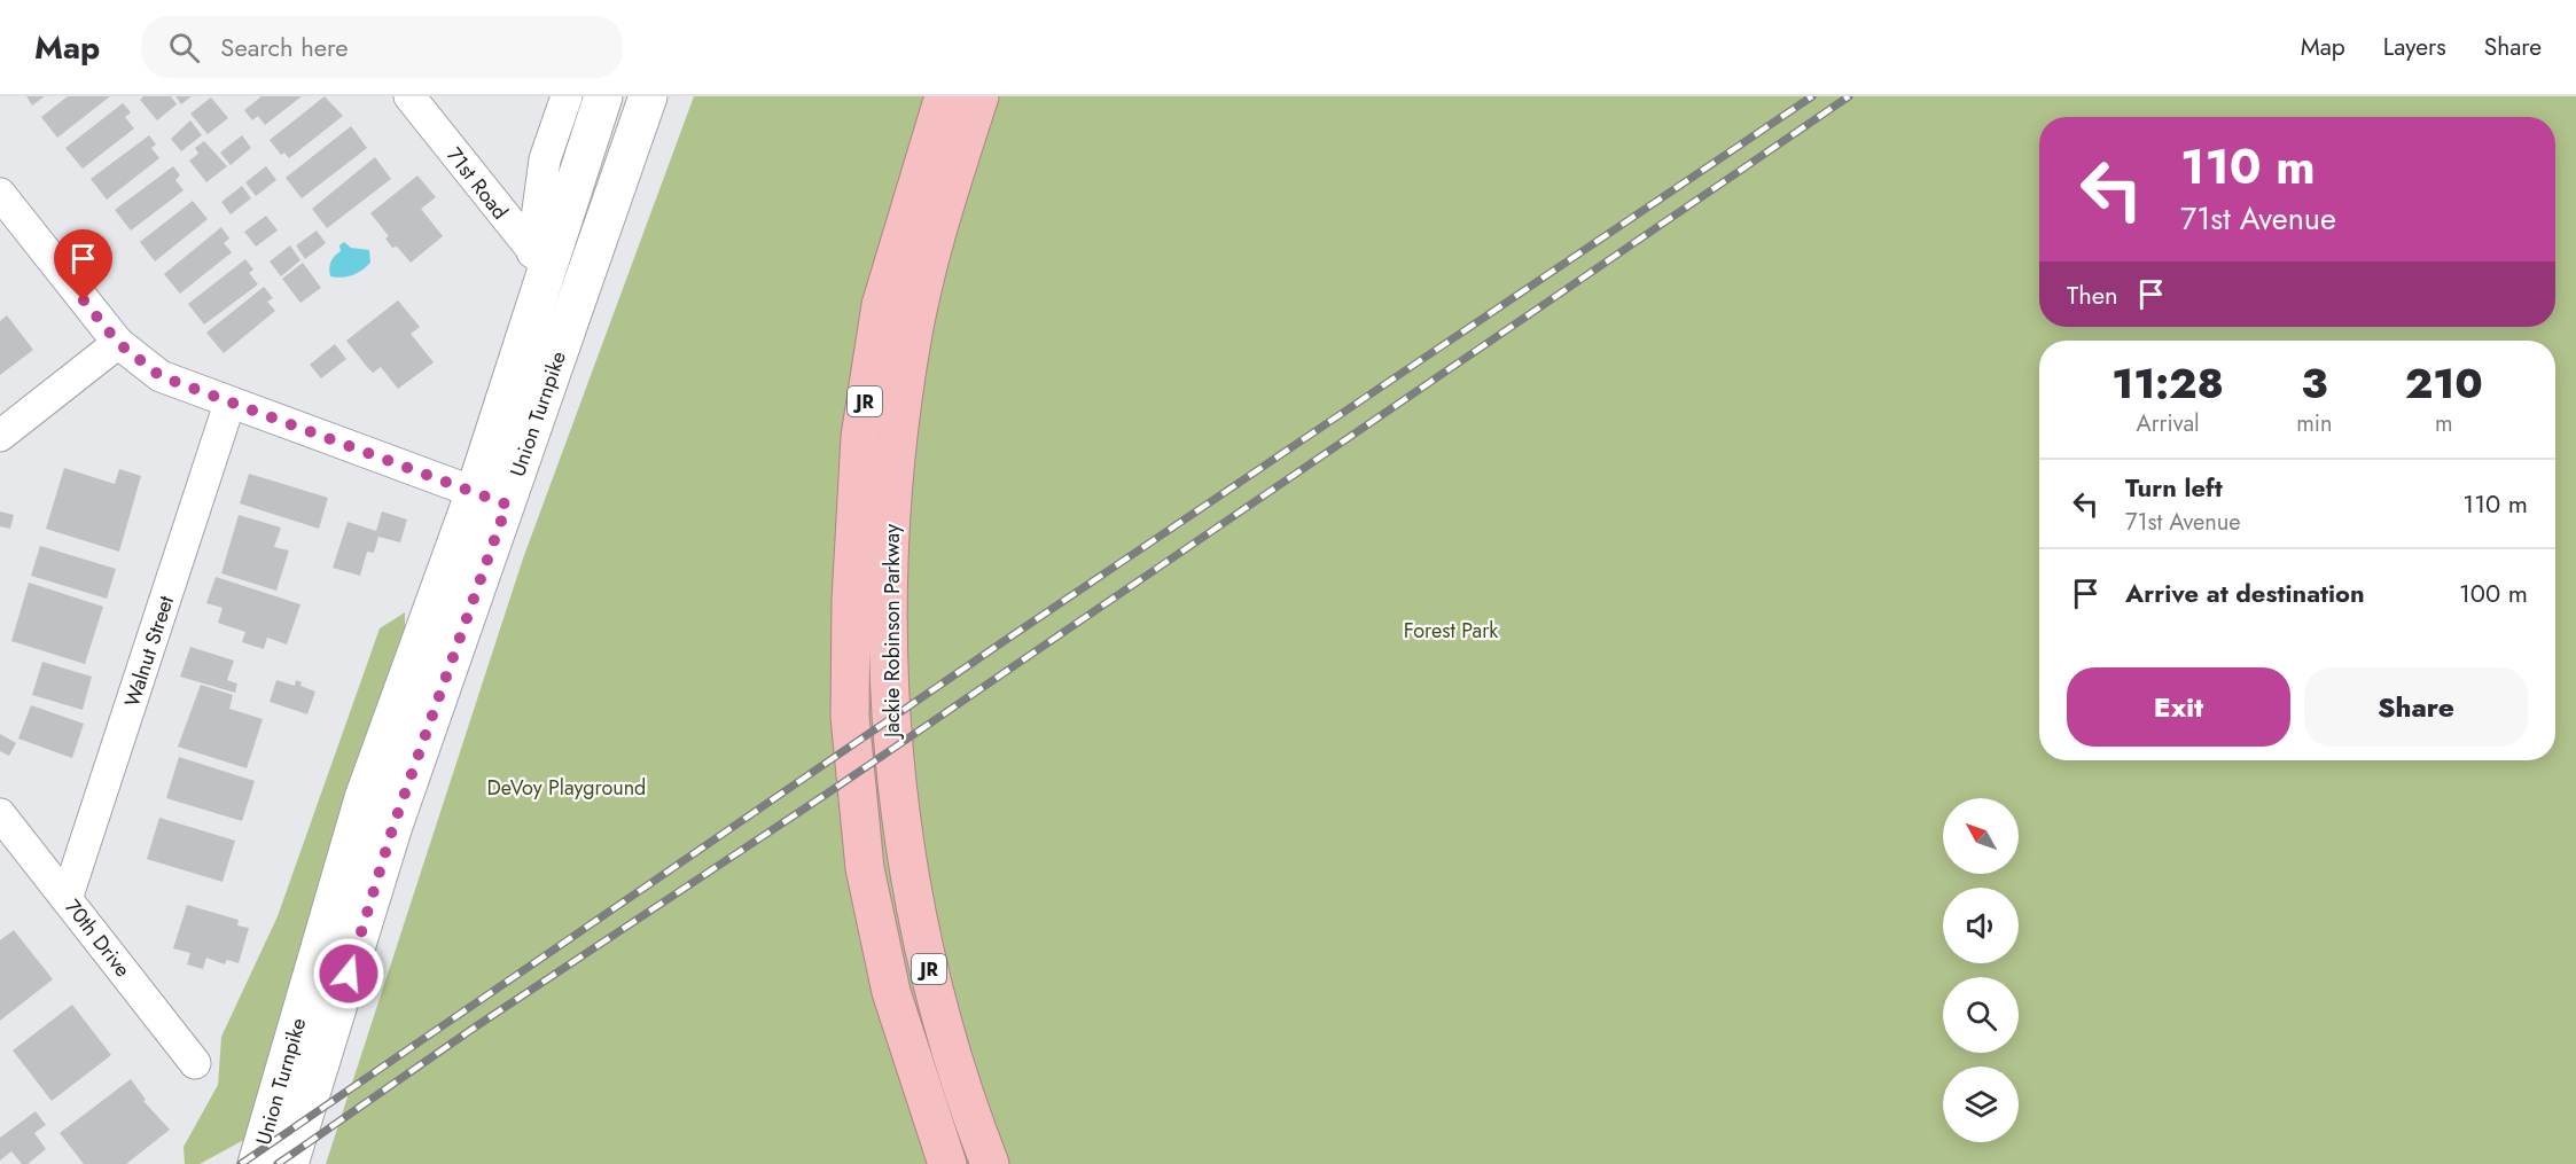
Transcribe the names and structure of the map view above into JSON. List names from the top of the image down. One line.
{"streets":{"highway":["JR","Jackie Robinson Parkway"],"main road":["Union Turnpike"],"street":["71st Road","Walnut Street","70th Drive"]},"crossings":[["71st Road","Union Turnpike"],["Walnut Street","70th Drive"]],"parks":["Forest Park","DeVoy Playground"],"north":"top left","page":{"header":"Map","search":"Search here","nav":["Map","Layers","Share"],"turn":["110 m","71st Avenue"],"then":"Then","eta":["11:28","Arrival","3","min","210","m"],"list":[{"name":"Turn left","note":"71st Avenue","value":"110 m"},{"name":"Arrive at destination","value":"100 m"}],"buttons":["Exit","Share"]}}
